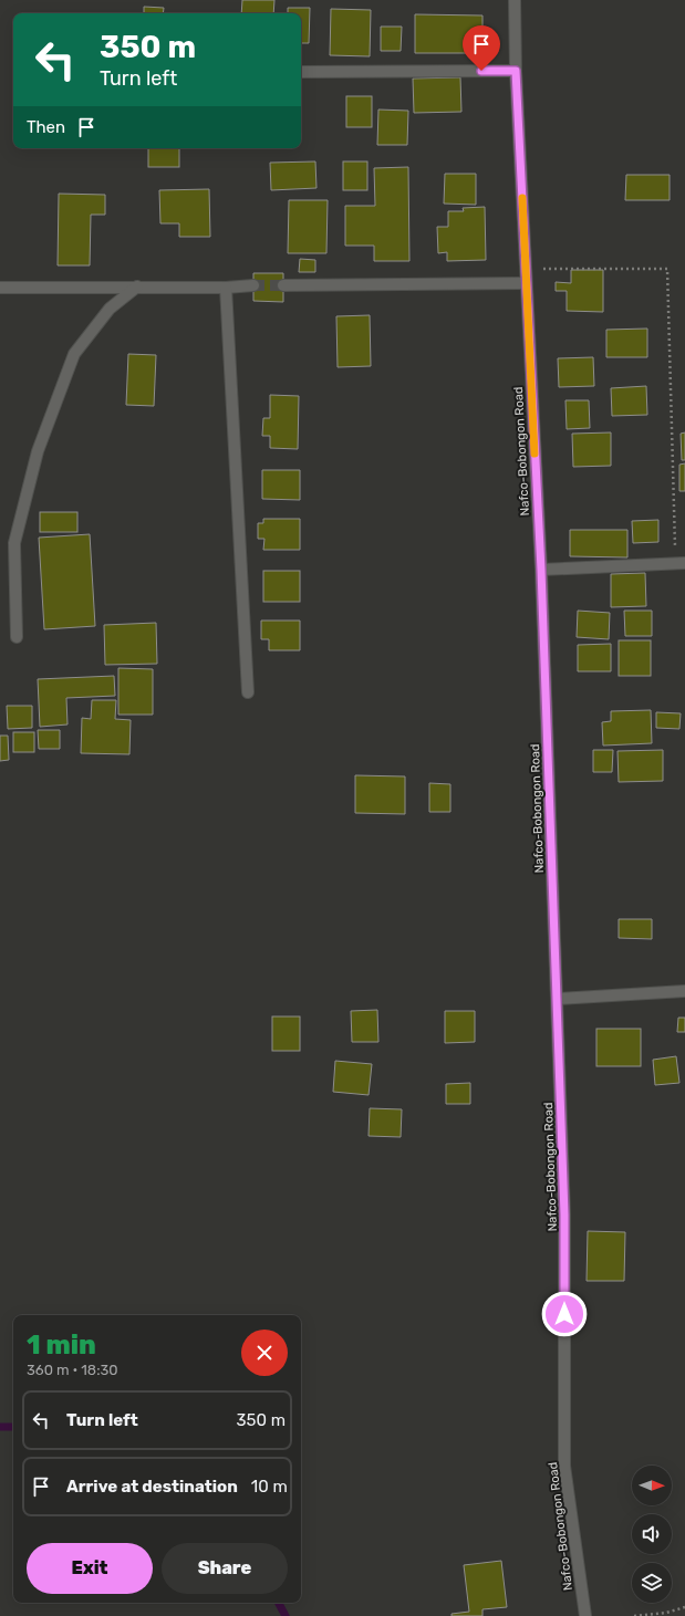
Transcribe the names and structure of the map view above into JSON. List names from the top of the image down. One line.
{"streets":{"street":["Nafco-Bobongon Road"]},"north":"right","page":{"turn":["350 m","Turn left"],"then":"Then","heading":["1 min","360 m · 18:30"],"list":[{"name":"Turn left","value":"350 m"},{"name":"Arrive at destination","value":"10 m"}],"buttons":["Exit","Share"]}}
